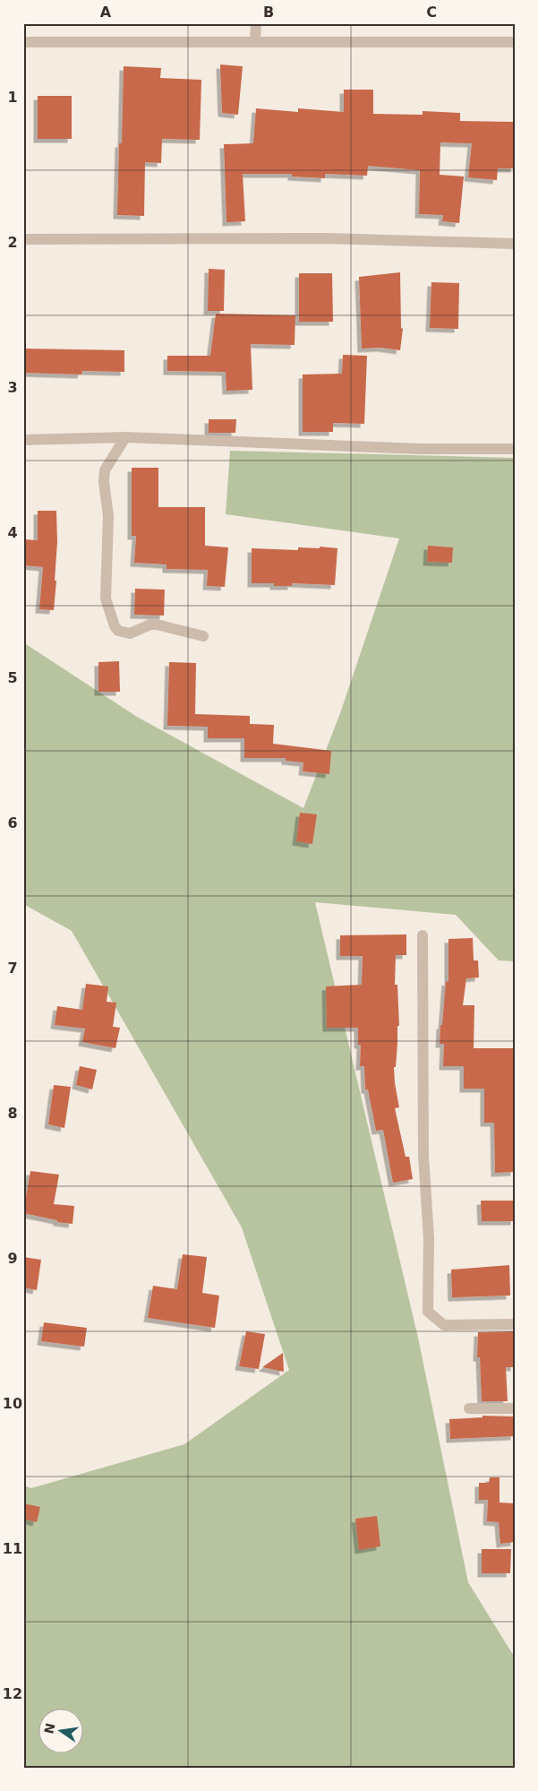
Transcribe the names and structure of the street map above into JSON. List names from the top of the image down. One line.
{"north":"left","grid":{"columns":["A","B","C"],"rows":["1","2","3","4","5","6","7","8","9","10","11","12"]}}
